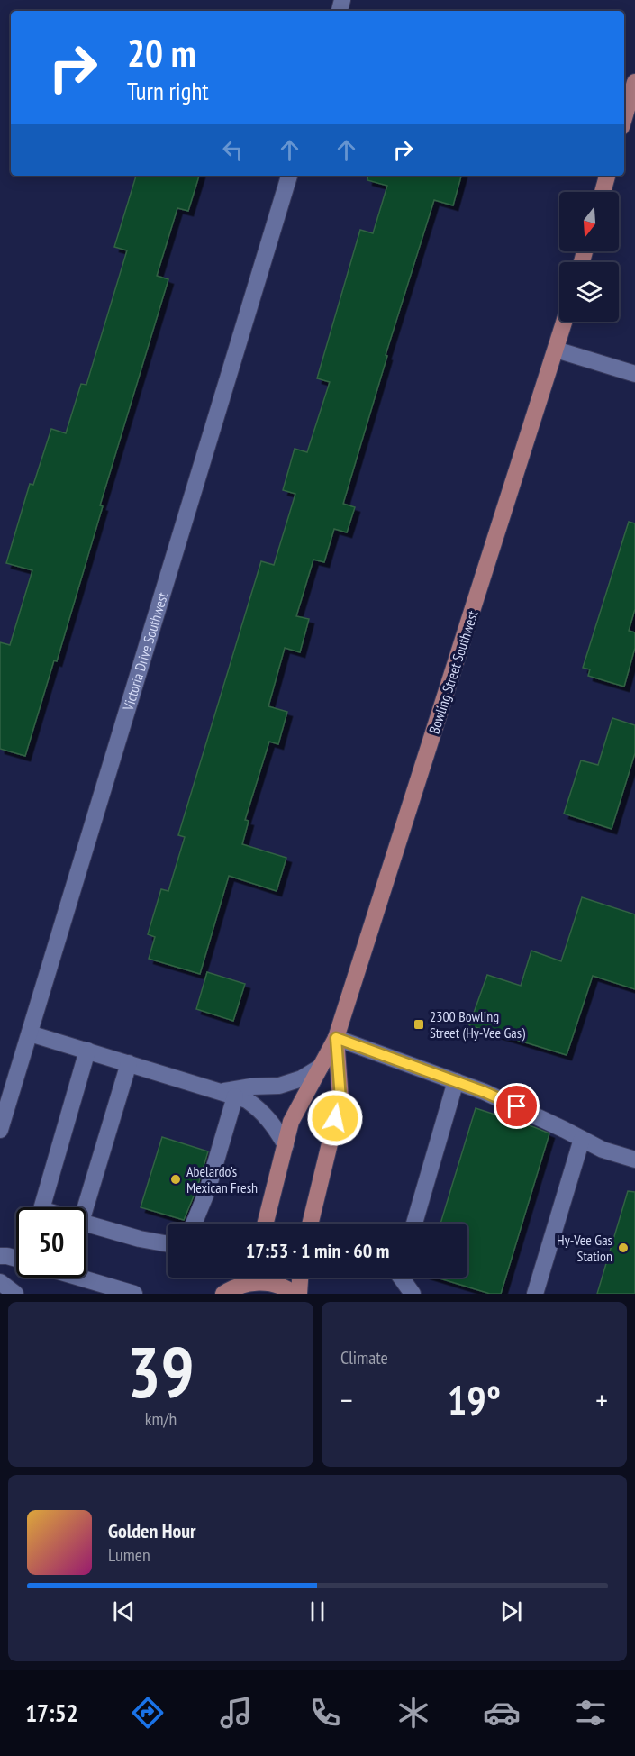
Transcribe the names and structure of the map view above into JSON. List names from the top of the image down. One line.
{"streets":{"main road":["Bowling Street Southwest"],"street":["Victoria Drive Southwest"]},"places":{"transit":["2300 Bowling Street (Hy-Vee Gas)"],"other":["Abelardo's Mexican Fresh","Hy-Vee Gas Station"]},"north":"bottom","page":{"turn":["20 m","Turn right"],"limit":"50","trip":"17:53 · 1 min · 60 m","tile":[["39","km/h"],"Climate"],"heat":["−","19°","+"],"song":["Golden Hour","Lumen"],"tabs":"17:52"}}
